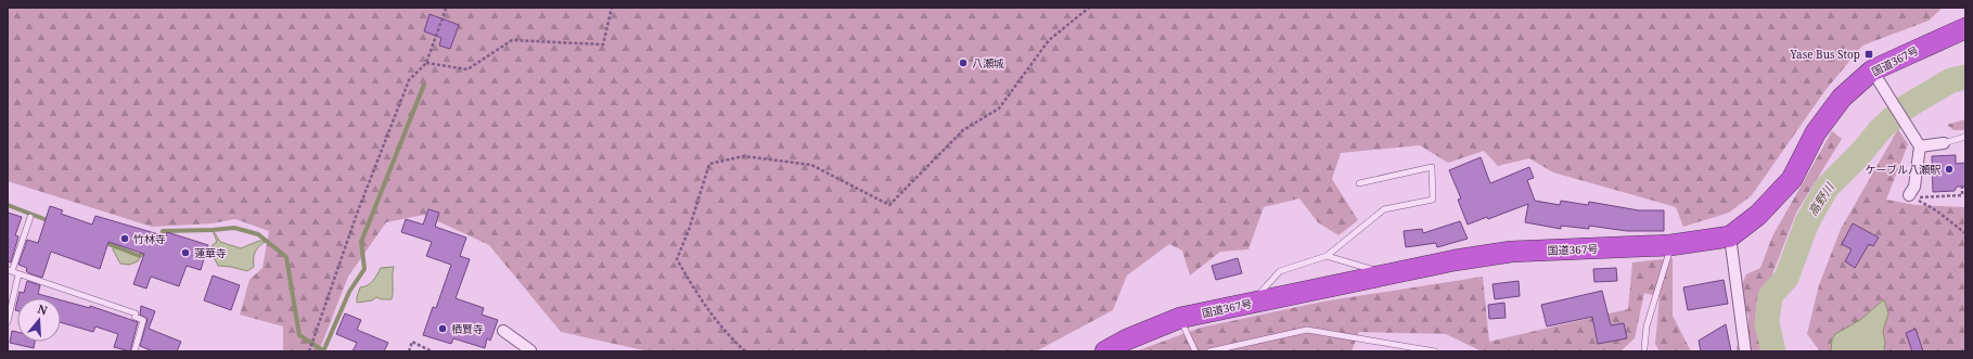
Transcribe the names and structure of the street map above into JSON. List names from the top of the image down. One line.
{"streets":{"highway":["国道367号"]},"water":["高野川"],"places":{"transit":["Yase Bus Stop"],"other":["八瀬城","ケーブル八瀬駅","竹林寺","蓮華寺","栖賢寺"]},"north":"top"}
